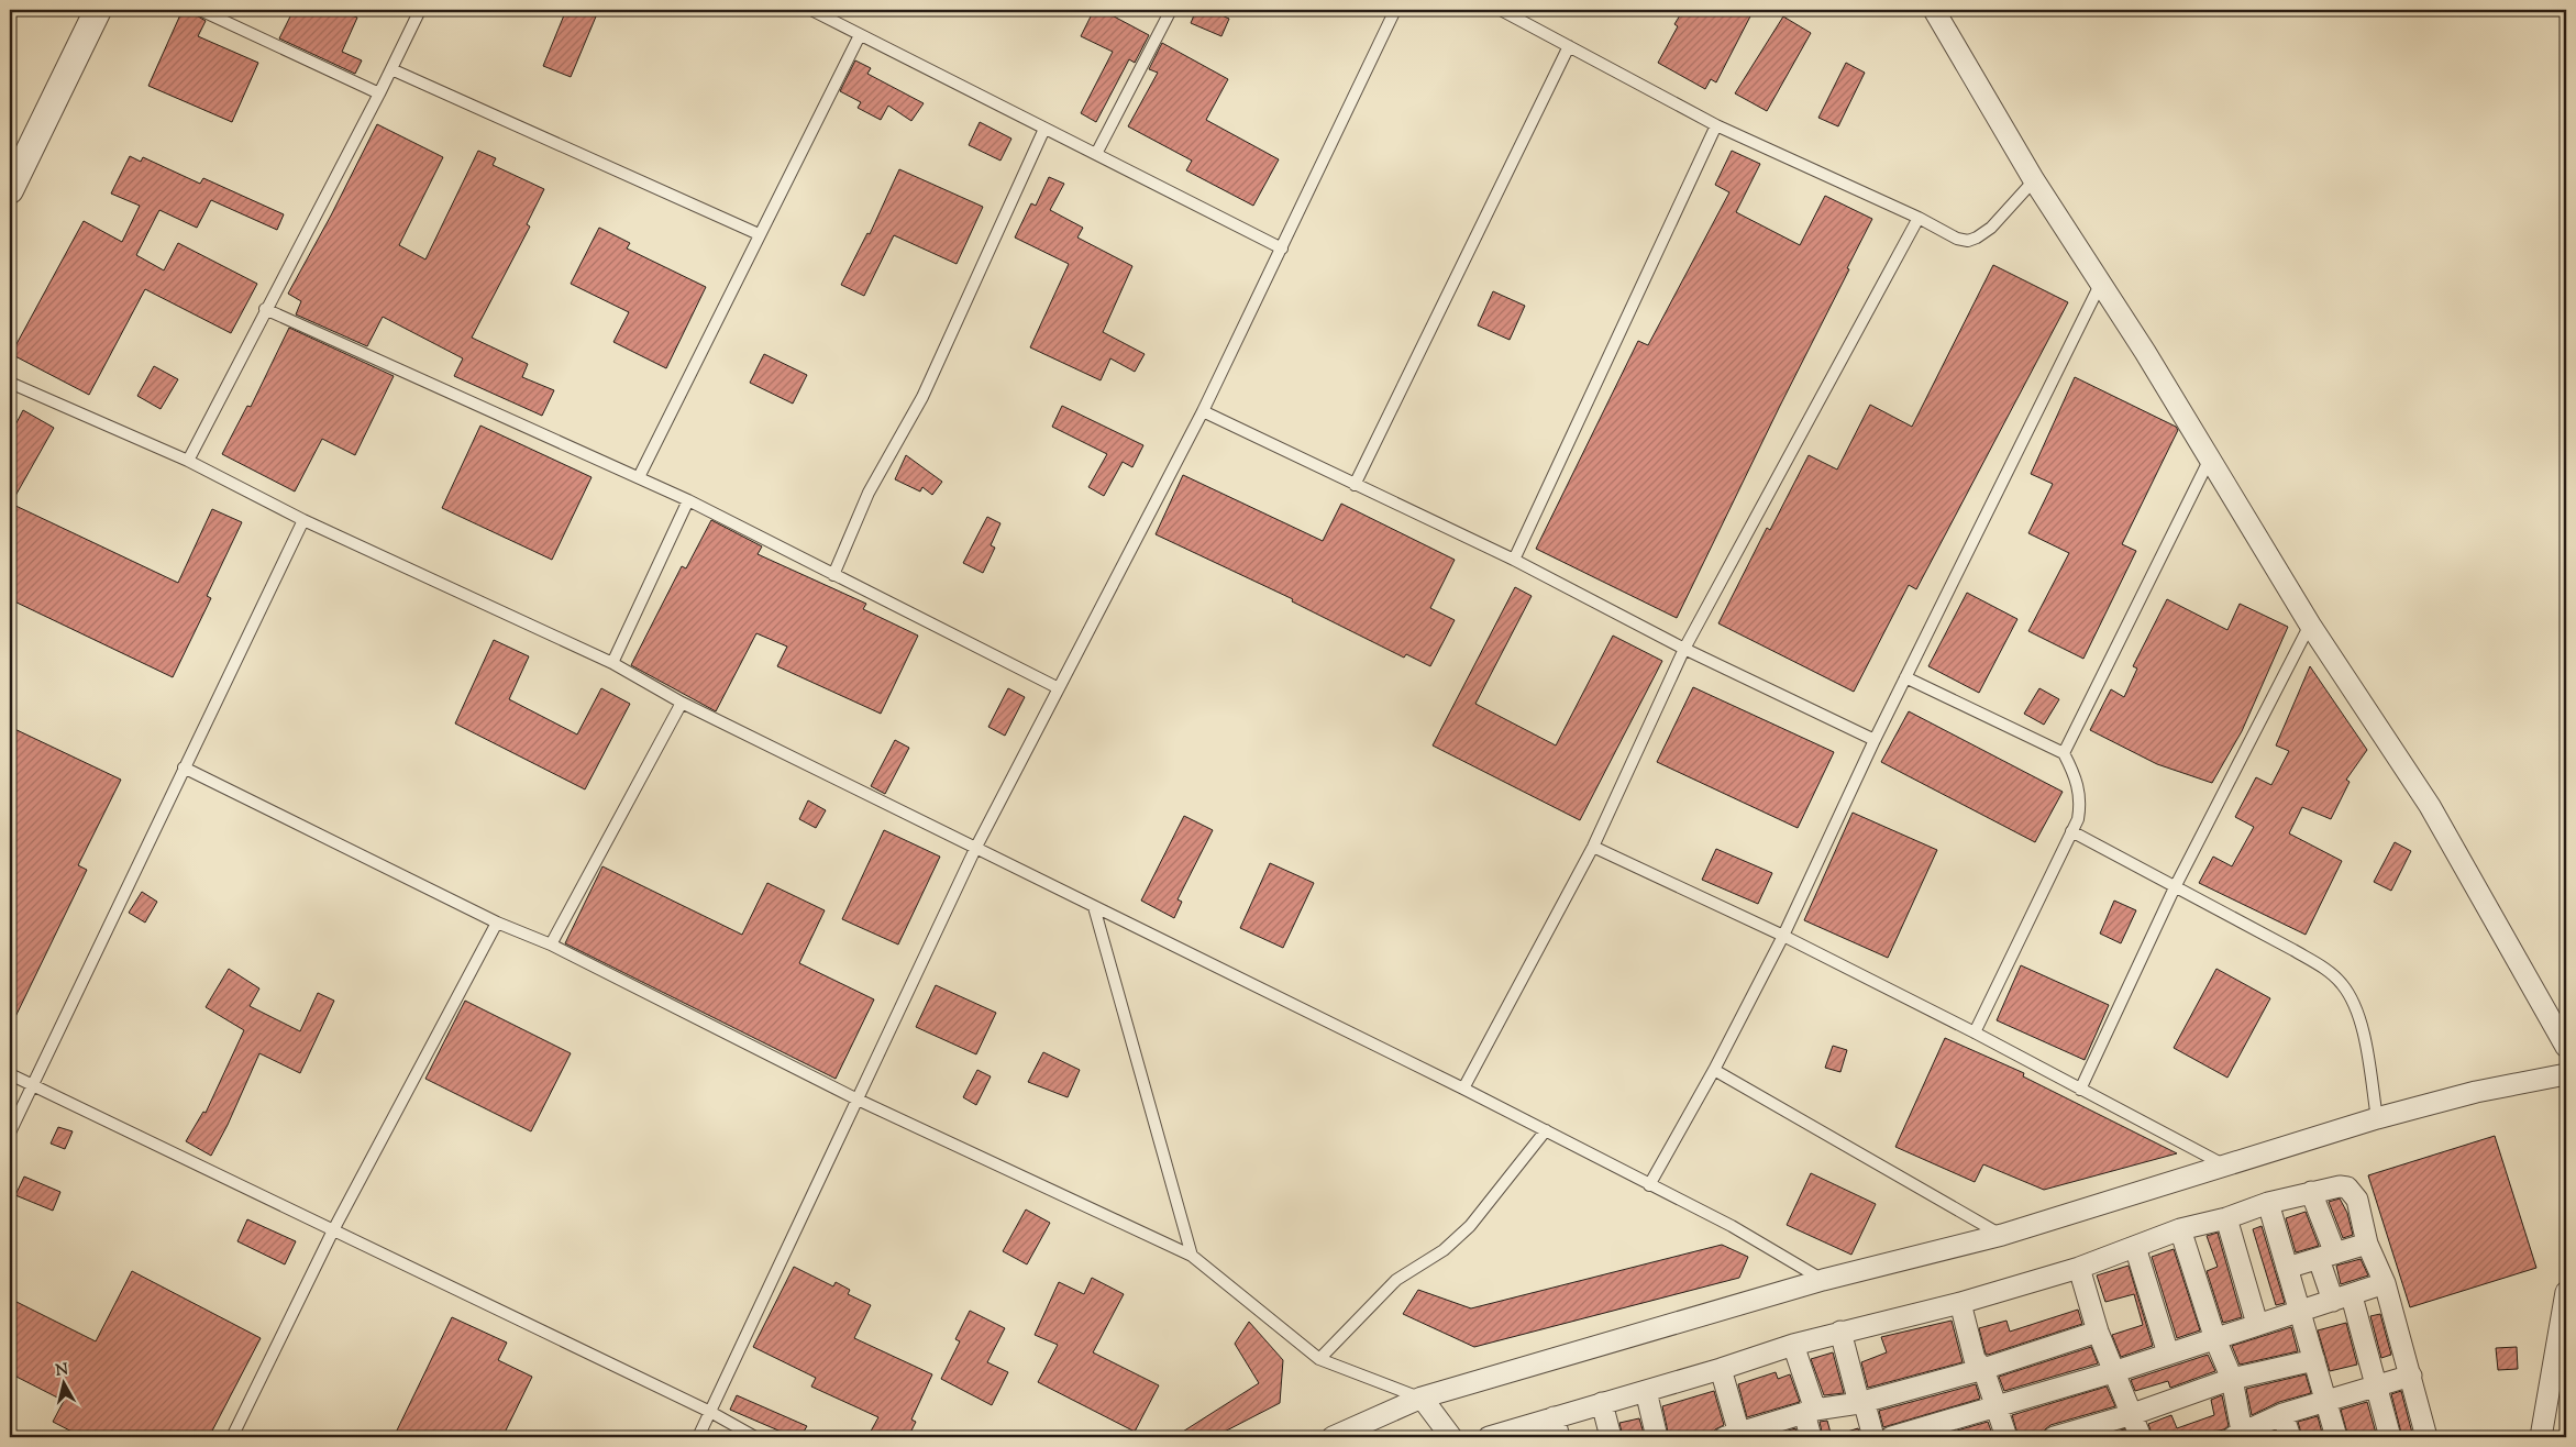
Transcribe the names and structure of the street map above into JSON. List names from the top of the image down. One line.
{"north":"top"}
